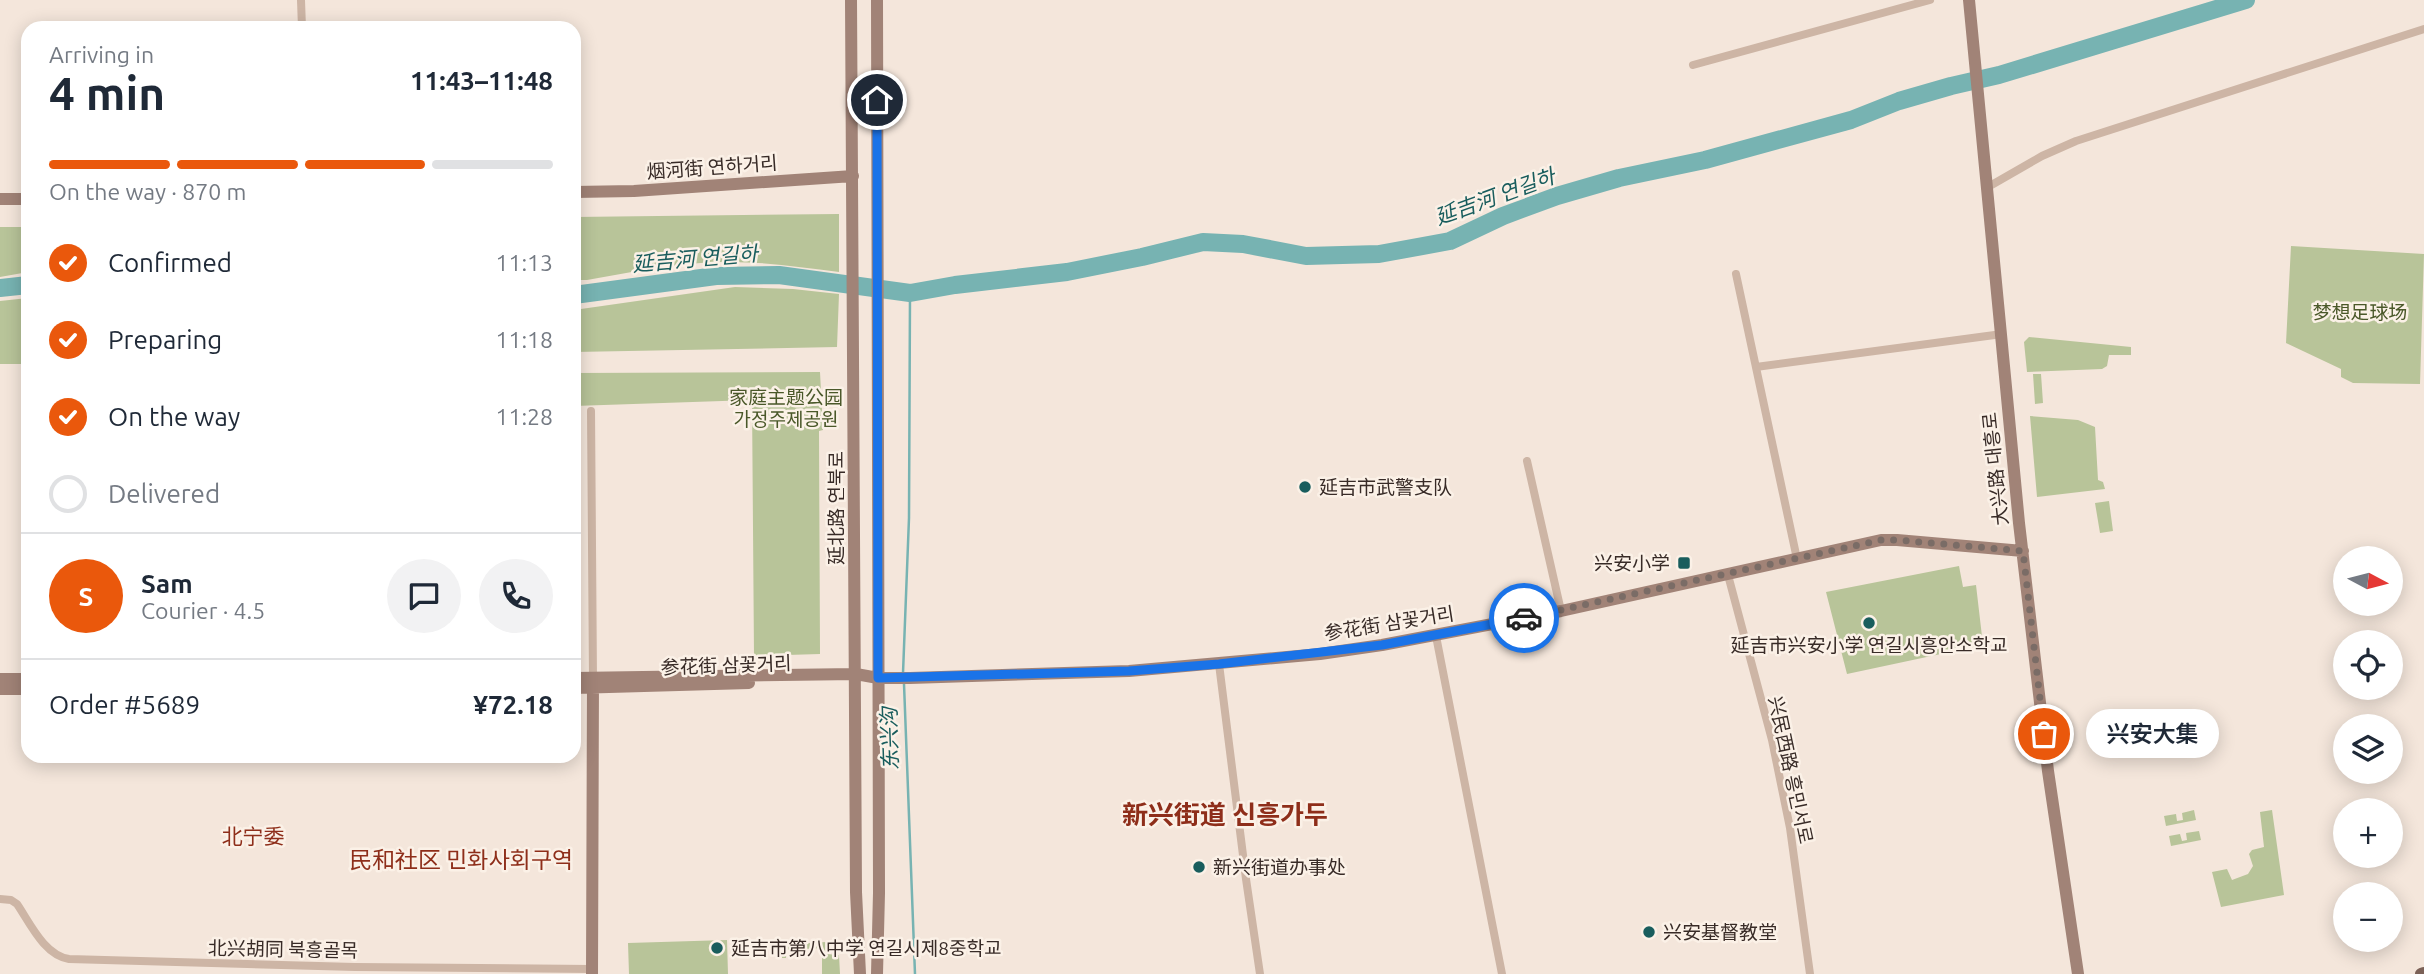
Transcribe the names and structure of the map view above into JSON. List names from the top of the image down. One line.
{"streets":{"street":["烟河街 연하거리","大兴路 대흥로","延北路 연북로","参花街 삼꽃거리","兴民西路 흥민서로","北兴胡同 북흥골목"]},"crossings":[["烟河街 연하거리","延北路 연북로"],["大兴路 대흥로","参花街 삼꽃거리"],["延北路 연북로","参花街 삼꽃거리"],["参花街 삼꽃거리","兴民西路 흥민서로"]],"districts":["新兴街道 신흥가두","北宁委","民和社区 민화사회구역"],"water":["延吉河 연길하","东兴沟"],"parks":["梦想足球场","家庭主题公园 가정주제공원"],"places":{"other":["延吉市武警支队","延吉市兴安小学 연길시흥안소학교","兴安大集","新兴街道办事处","兴安基督教堂","延吉市第八中学 연길시제8중학교"],"transit":["兴安小学"]},"north":"right","page":{"heading":["4 min","Arriving in","11:43–11:48"],"panel":["Sam","Courier · 4.5","Order #5689","¥72.18"],"bar":"On the way · 870 m","list":[["Confirmed","11:13"],["Preparing","11:18"],["On the way","11:28"],"Delivered"],"map_buttons":["+","−"],"round":"S","bubble":"兴安大集"}}
